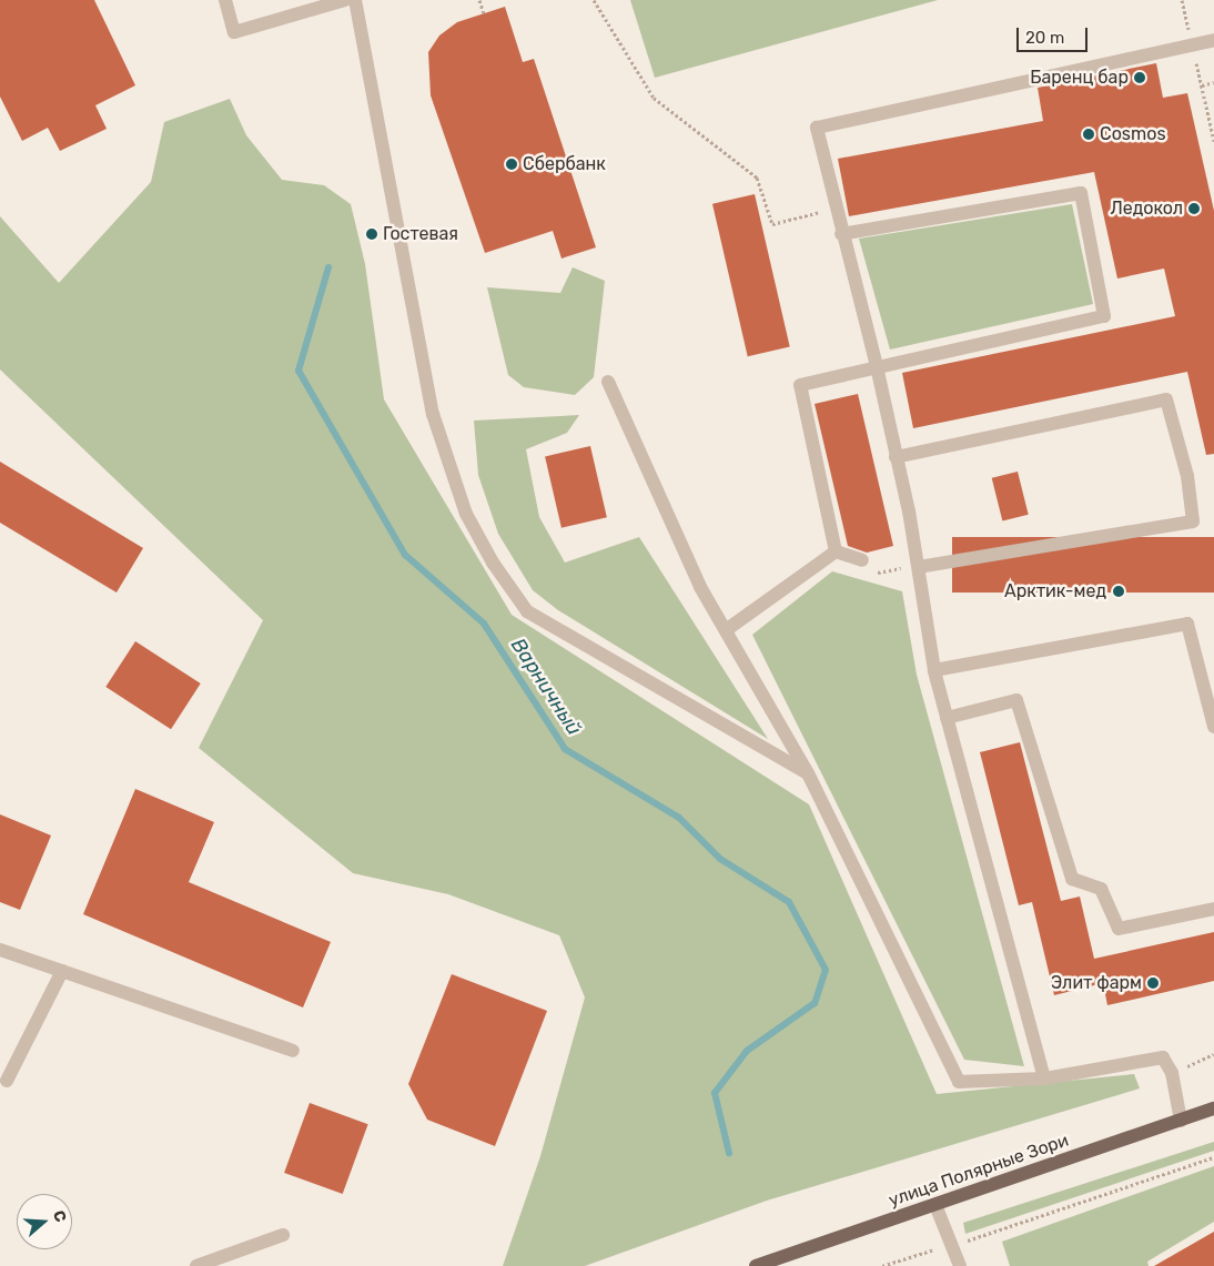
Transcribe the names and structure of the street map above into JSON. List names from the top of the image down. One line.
{"streets":{"main road":["улица Полярные Зори"]},"water":["Варничный"],"places":["Баренц бар","Cosmos","Сбербанк","Ледокол","Гостевая","Арктик-мед","Элит фарм"],"scale_bar":"20 m","north":"right"}
